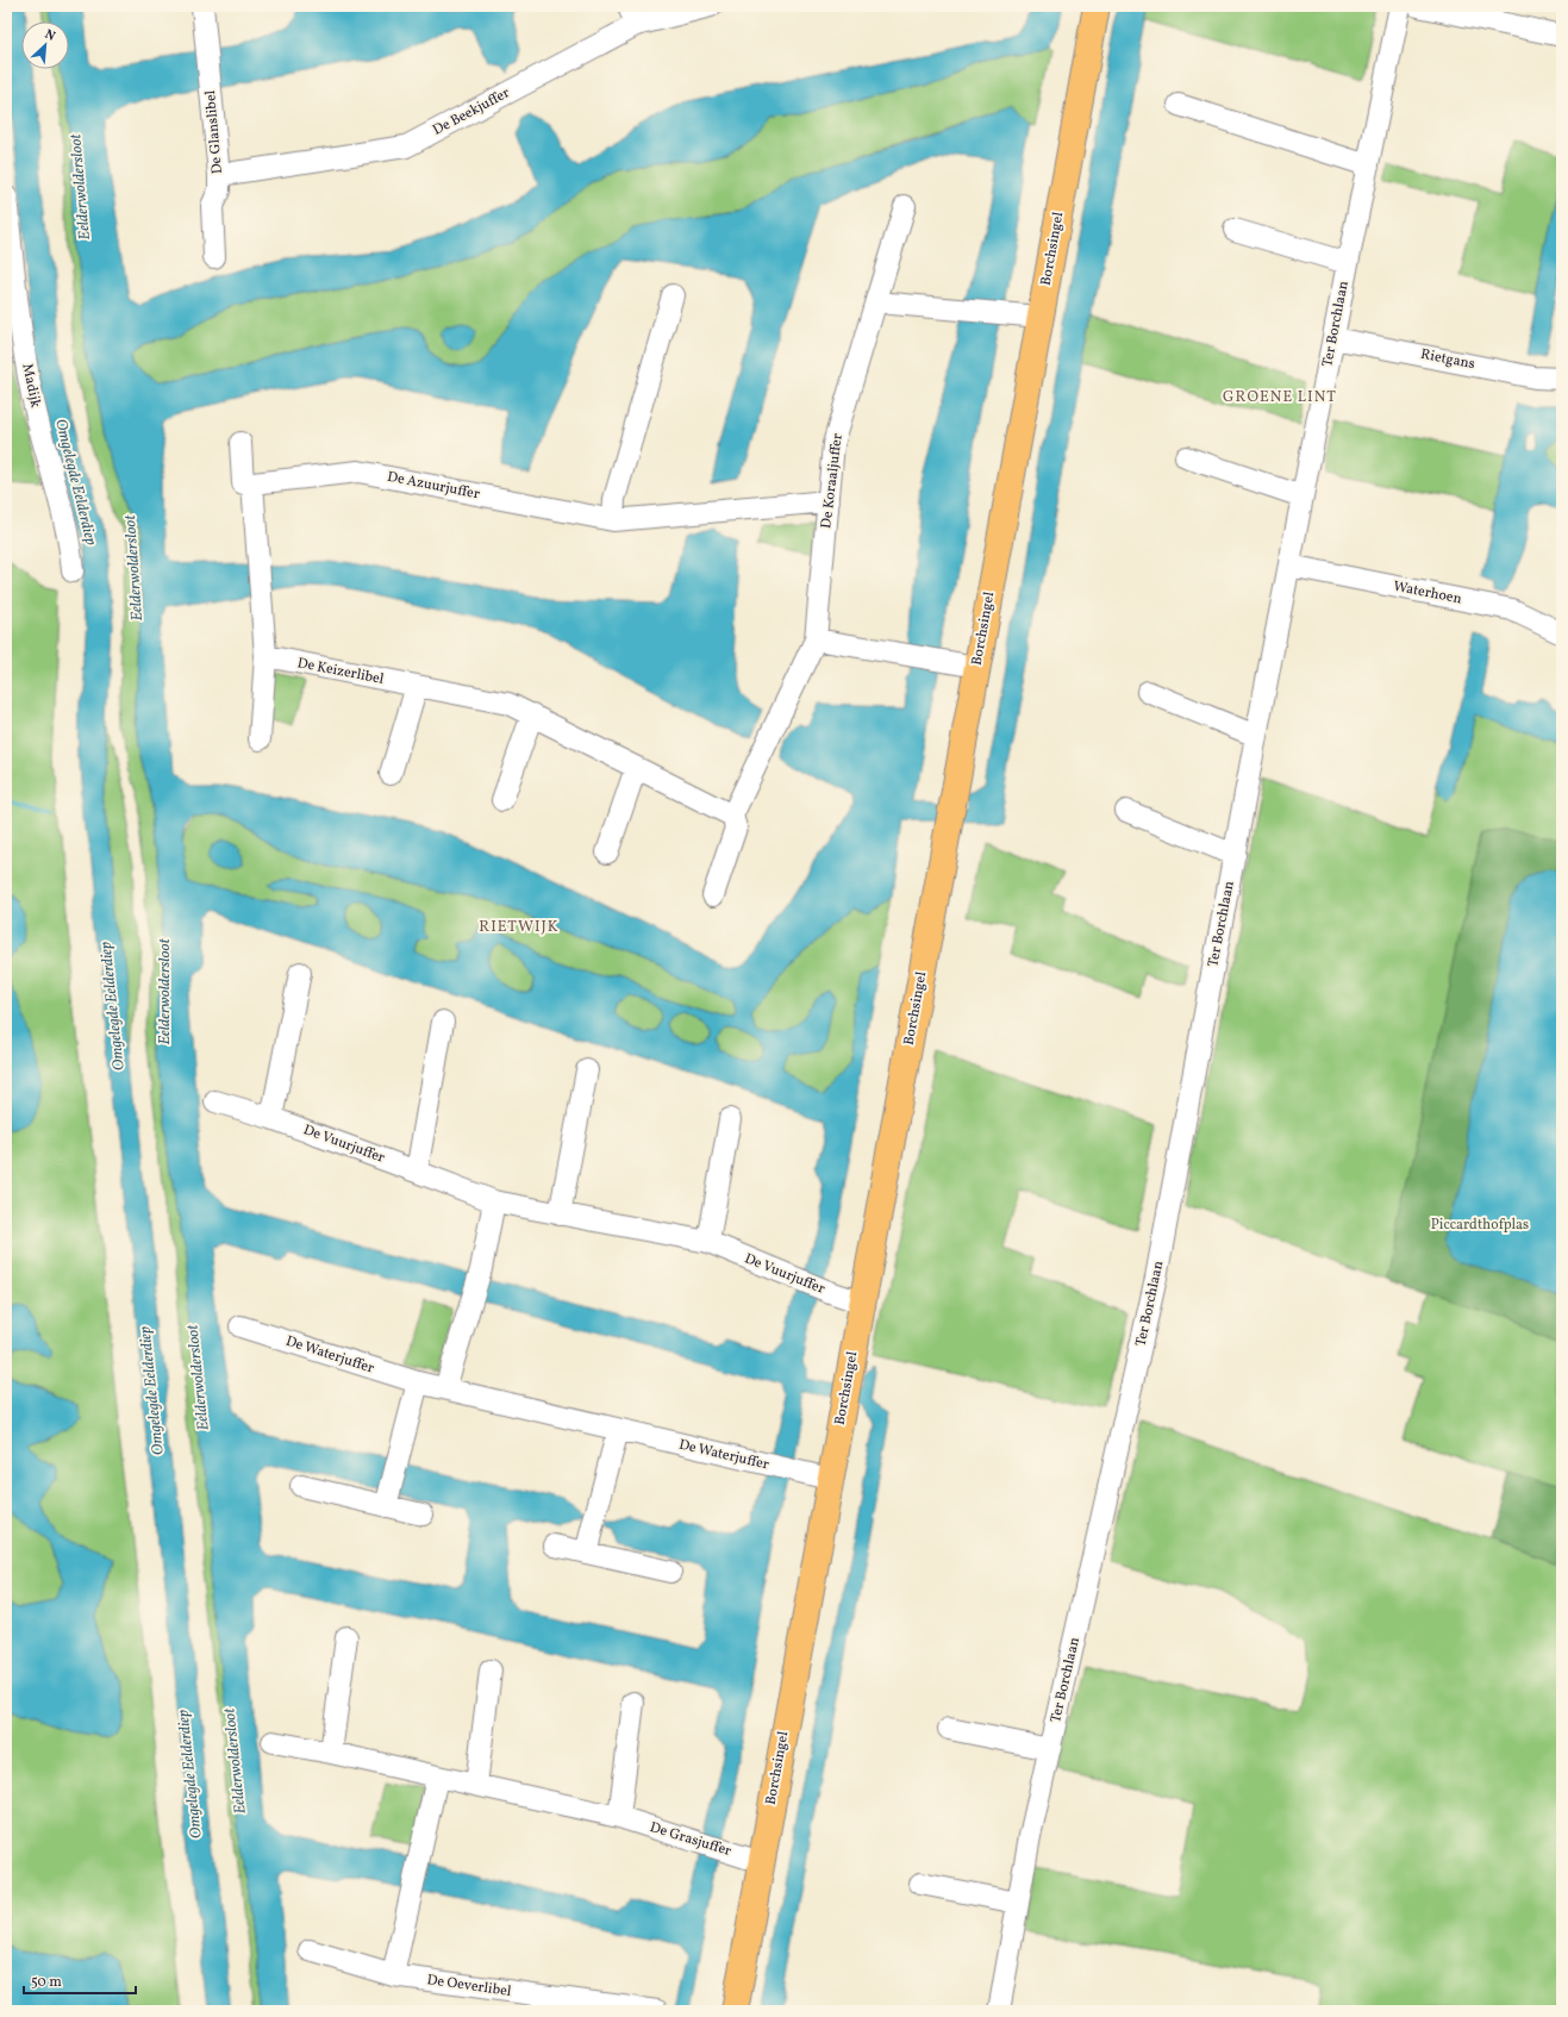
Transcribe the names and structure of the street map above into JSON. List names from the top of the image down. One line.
{"streets":{"main road":["Borchsingel"],"street":["De Beekjuffer","De Glanslibel","Ter Borchlaan","Rietgans","Madijk","De Koraaljuffer","De Azuurjuffer","Waterhoen","De Keizerlibel","De Vuurjuffer","De Waterjuffer","De Grasjuffer","De Oeverlibel"]},"crossings":[["De Beekjuffer","De Glanslibel"],["Borchsingel","De Vuurjuffer"],["Borchsingel","De Waterjuffer"],["Borchsingel","De Grasjuffer"],["Ter Borchlaan","Rietgans"],["Ter Borchlaan","Waterhoen"],["De Koraaljuffer","De Azuurjuffer"],["De Koraaljuffer","De Keizerlibel"]],"districts":["GROENE LINT","RIETWIJK"],"water":["Eelderwoldersloot","Omgelegde Eelderdiep"],"parks":["Piccardthofplas"],"scale_bar":"50 m","north":"top right"}
